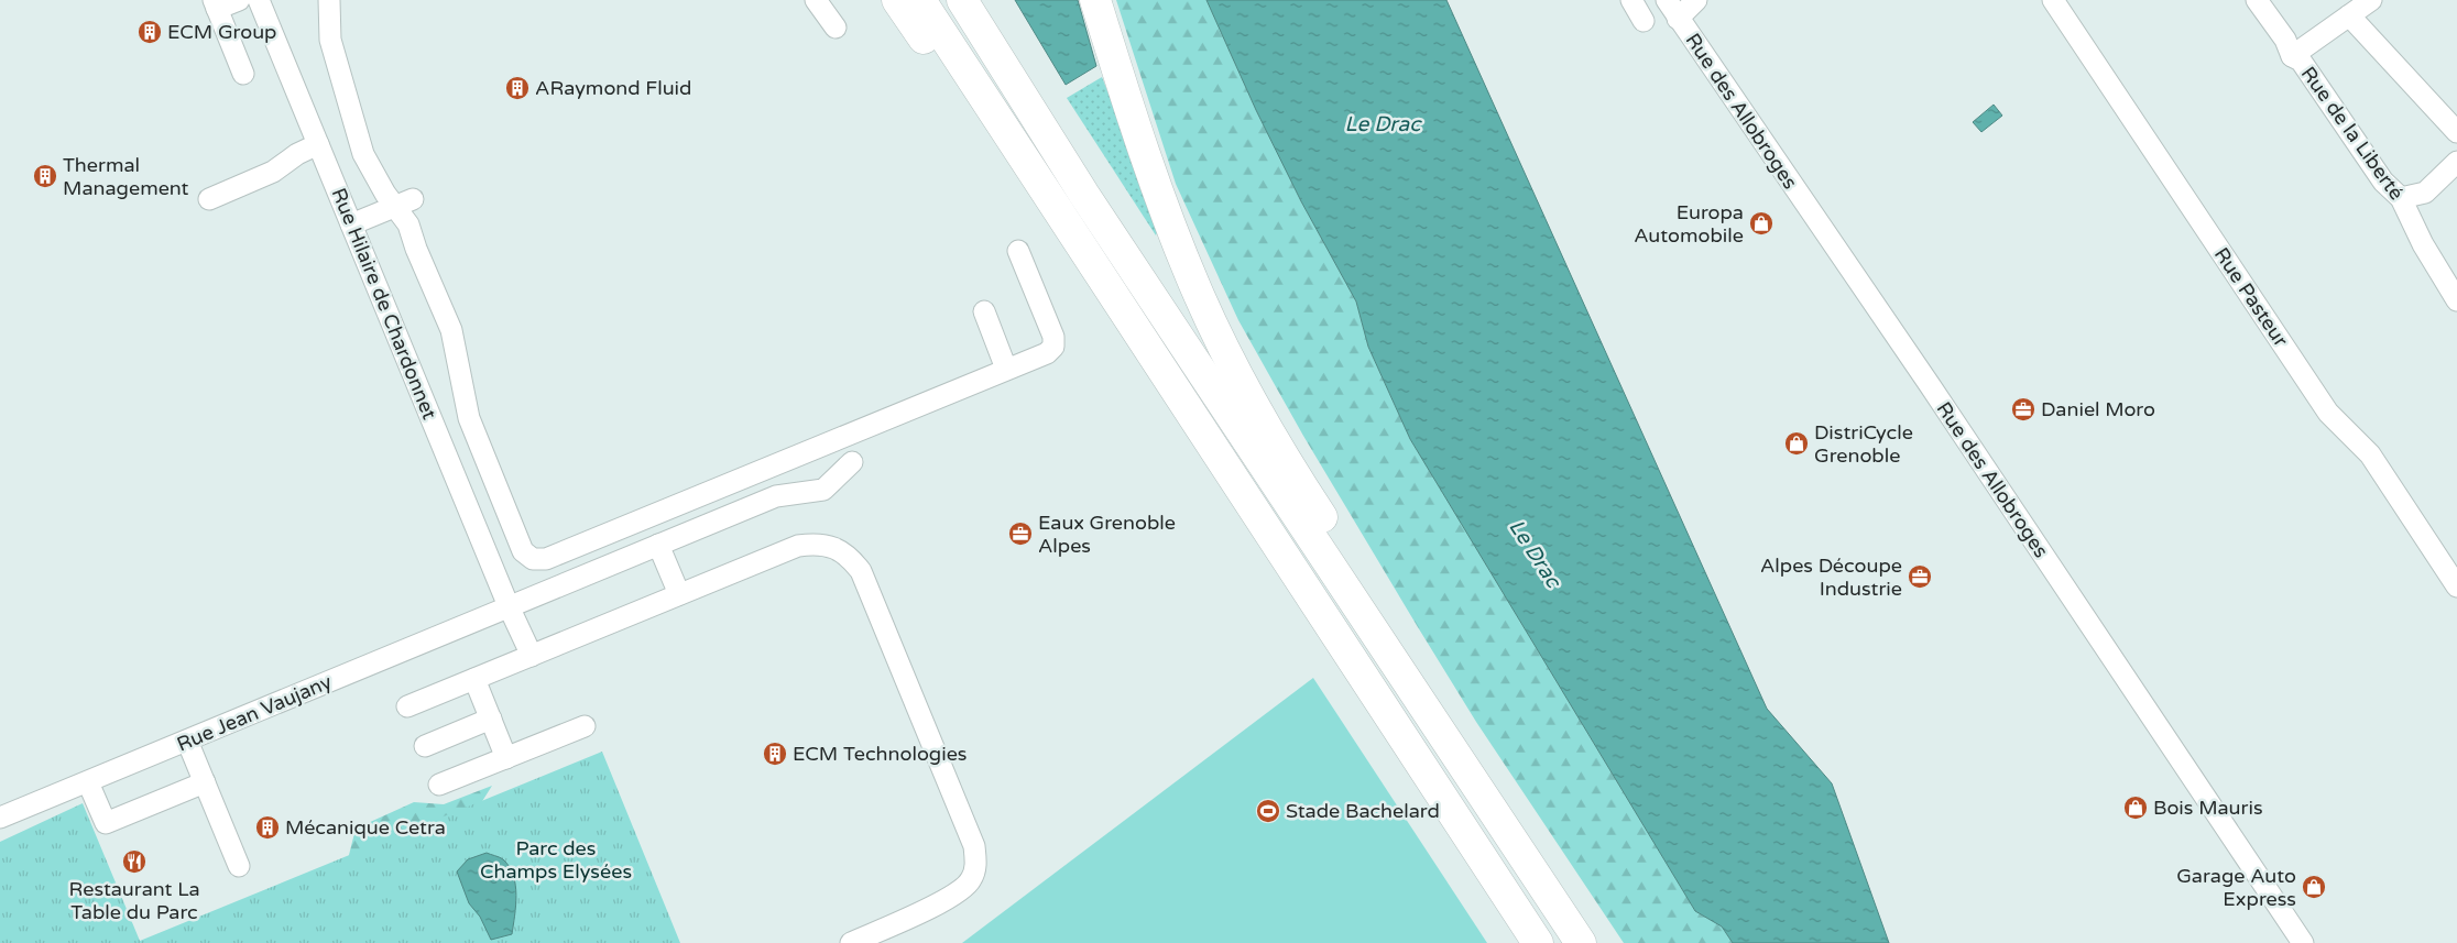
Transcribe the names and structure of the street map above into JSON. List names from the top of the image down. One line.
{"streets":{"street":["Rue des Allobroges","Rue de la Liberté","Rue Pasteur","Rue Hilaire de Chardonnet","Rue Jean Vaujany"]},"crossings":[["Rue Hilaire de Chardonnet","Rue Jean Vaujany"]],"water":["Le Drac"],"parks":["Parc des Champs Elysées"],"places":{"building":["ECM Group","ARaymond Fluid","Thermal Management","ECM Technologies","Mécanique Cetra"],"shop":["Europa Automobile","DistriCycle Grenoble","Bois Mauris","Garage Auto Express"],"office":["Daniel Moro","Eaux Grenoble Alpes","Alpes Découpe Industrie"],"sports":["Stade Bachelard"],"restaurant":["Restaurant La Table du Parc"]}}
